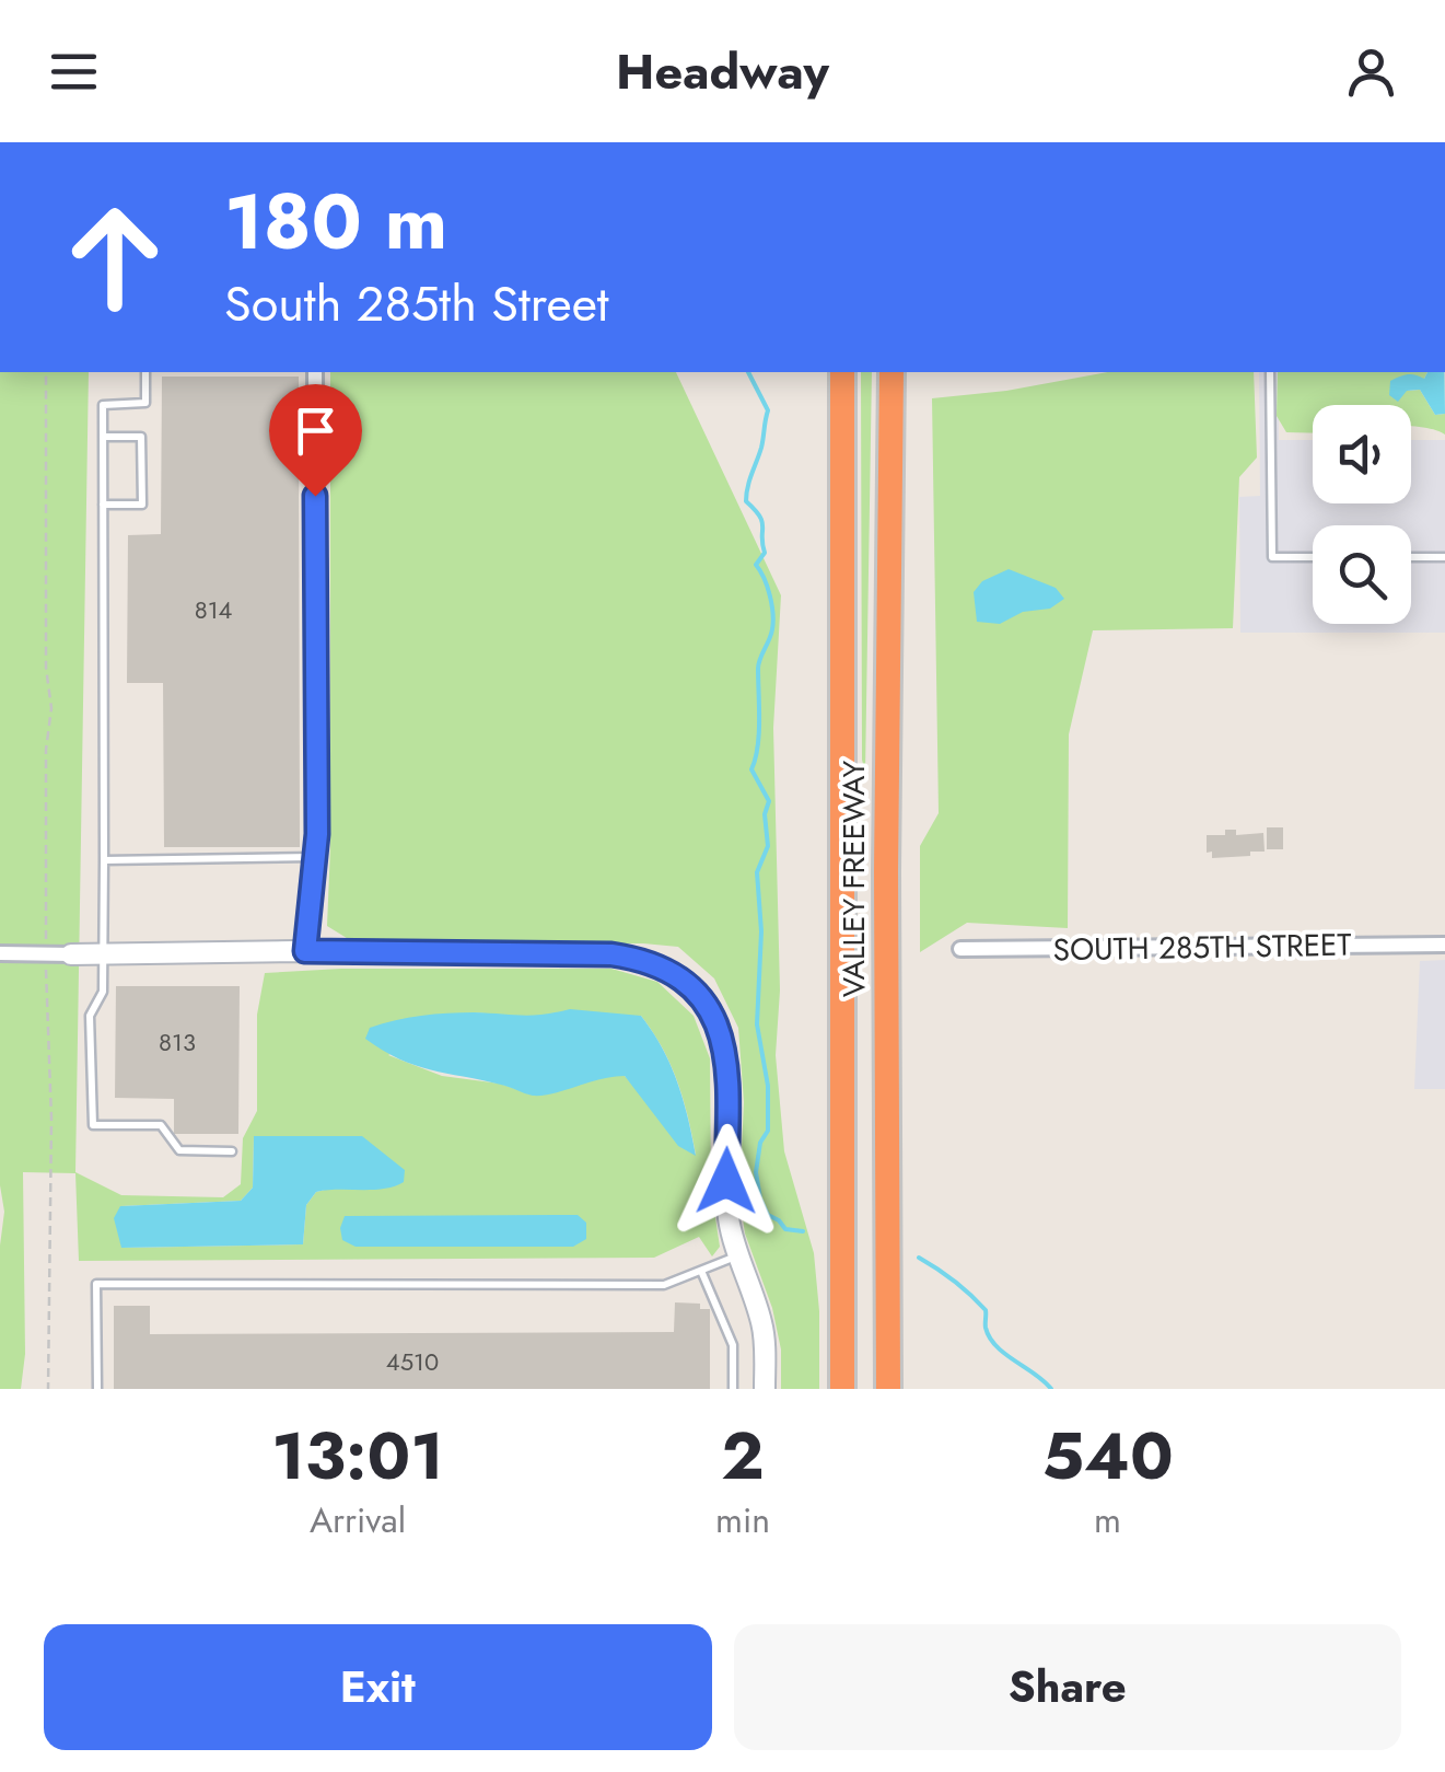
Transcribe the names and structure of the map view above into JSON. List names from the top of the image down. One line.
{"streets":{"highway":["VALLEY FREEWAY"],"street":["SOUTH 285TH STREET"]},"house_numbers":["814","813","4510"],"page":{"header":"Headway","turn":["180 m","South 285th Street"],"eta":["13:01","Arrival","2","min","540","m"],"buttons":["Exit","Share"]}}
